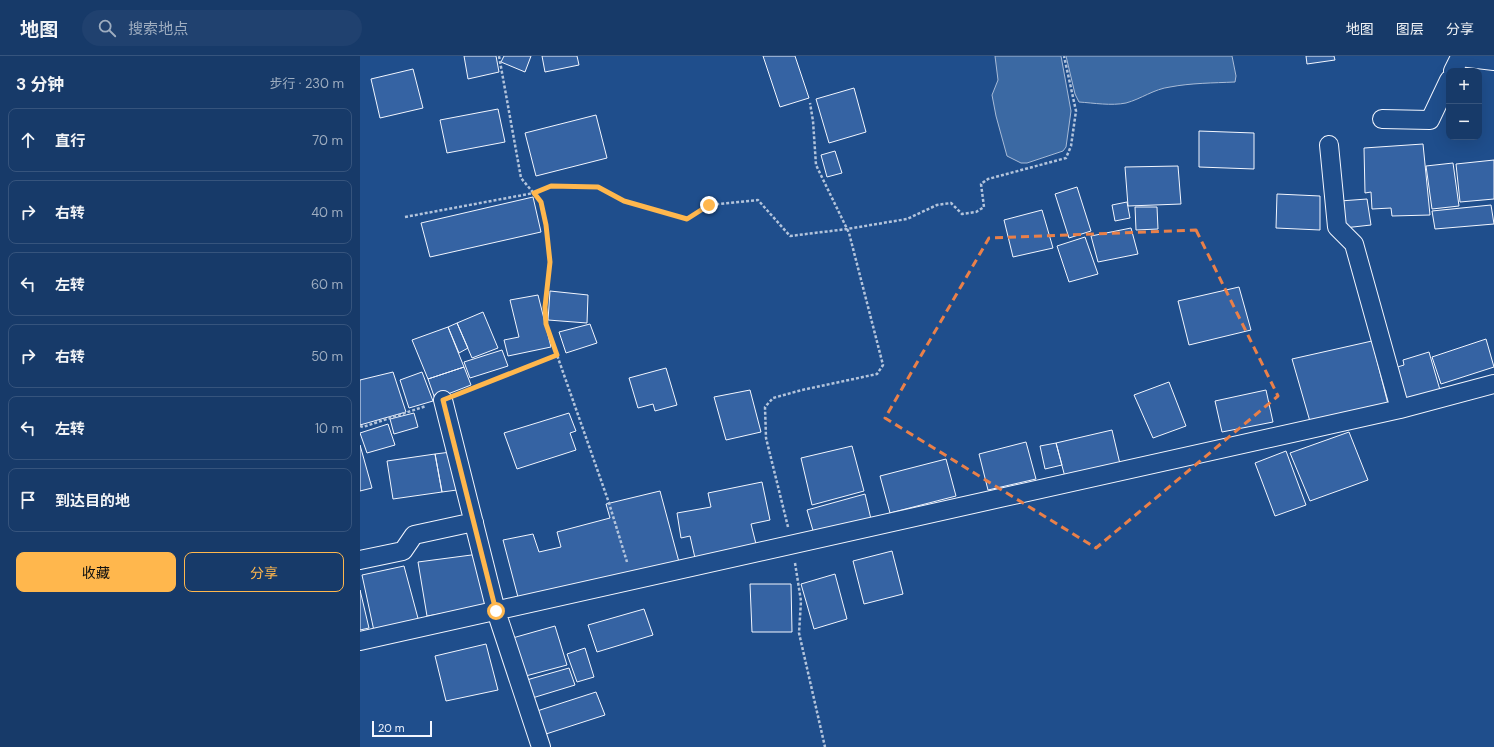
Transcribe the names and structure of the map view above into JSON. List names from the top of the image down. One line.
{"scale_bar":"20 m","page":{"header":"地图","search":"搜索地点","nav":["地图","图层","分享"],"heading":["3 分钟","步行 · 230 m"],"map_buttons":["+","−"],"list":[["直行","70 m"],["右转","40 m"],["左转","60 m"],["右转","50 m"],["左转","10 m"],"到达目的地"],"buttons":["收藏","分享"],"scale":"20 m"}}
